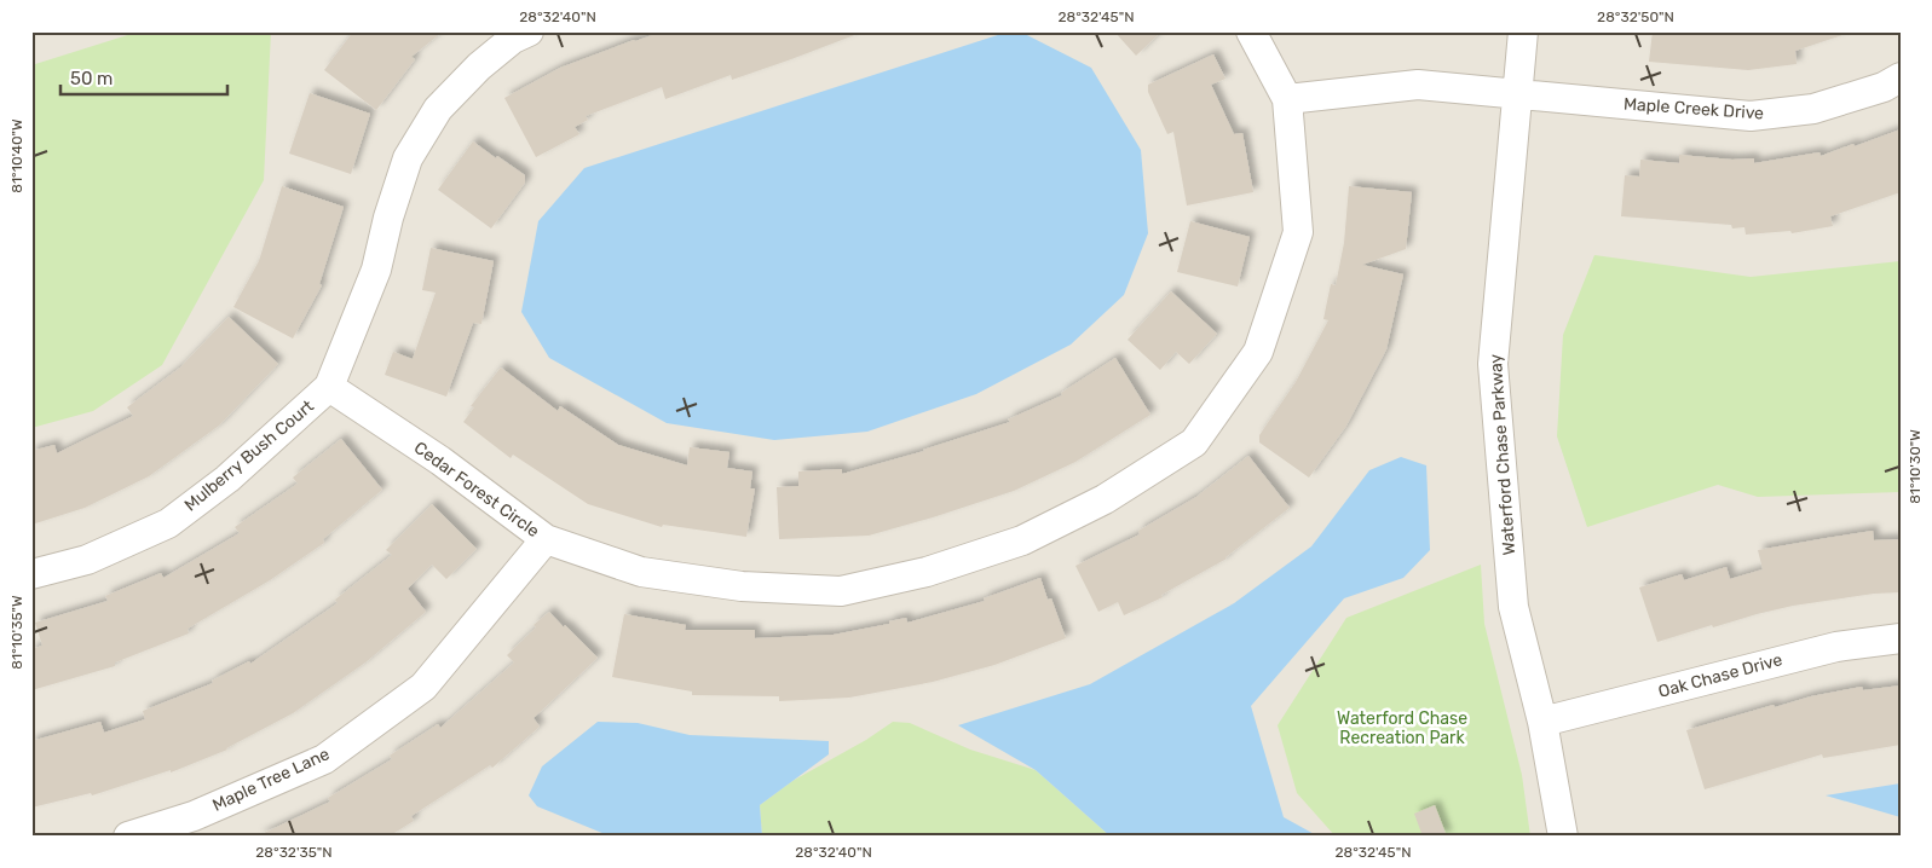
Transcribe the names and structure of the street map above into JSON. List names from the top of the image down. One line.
{"streets":{"street":["Maple Creek Drive","Waterford Chase Parkway","Mulberry Bush Court","Cedar Forest Circle","Oak Chase Drive","Maple Tree Lane"]},"crossings":[["Maple Creek Drive","Waterford Chase Parkway"],["Waterford Chase Parkway","Oak Chase Drive"],["Mulberry Bush Court","Cedar Forest Circle"],["Cedar Forest Circle","Maple Tree Lane"]],"parks":["Waterford Chase Recreation Park"],"scale_bar":"50 m","coordinates":["28°32'40\"N","28°32'45\"N","28°32'50\"N","81°10'40\"W","81°10'30\"W","81°10'35\"W","28°32'35\"N"]}
